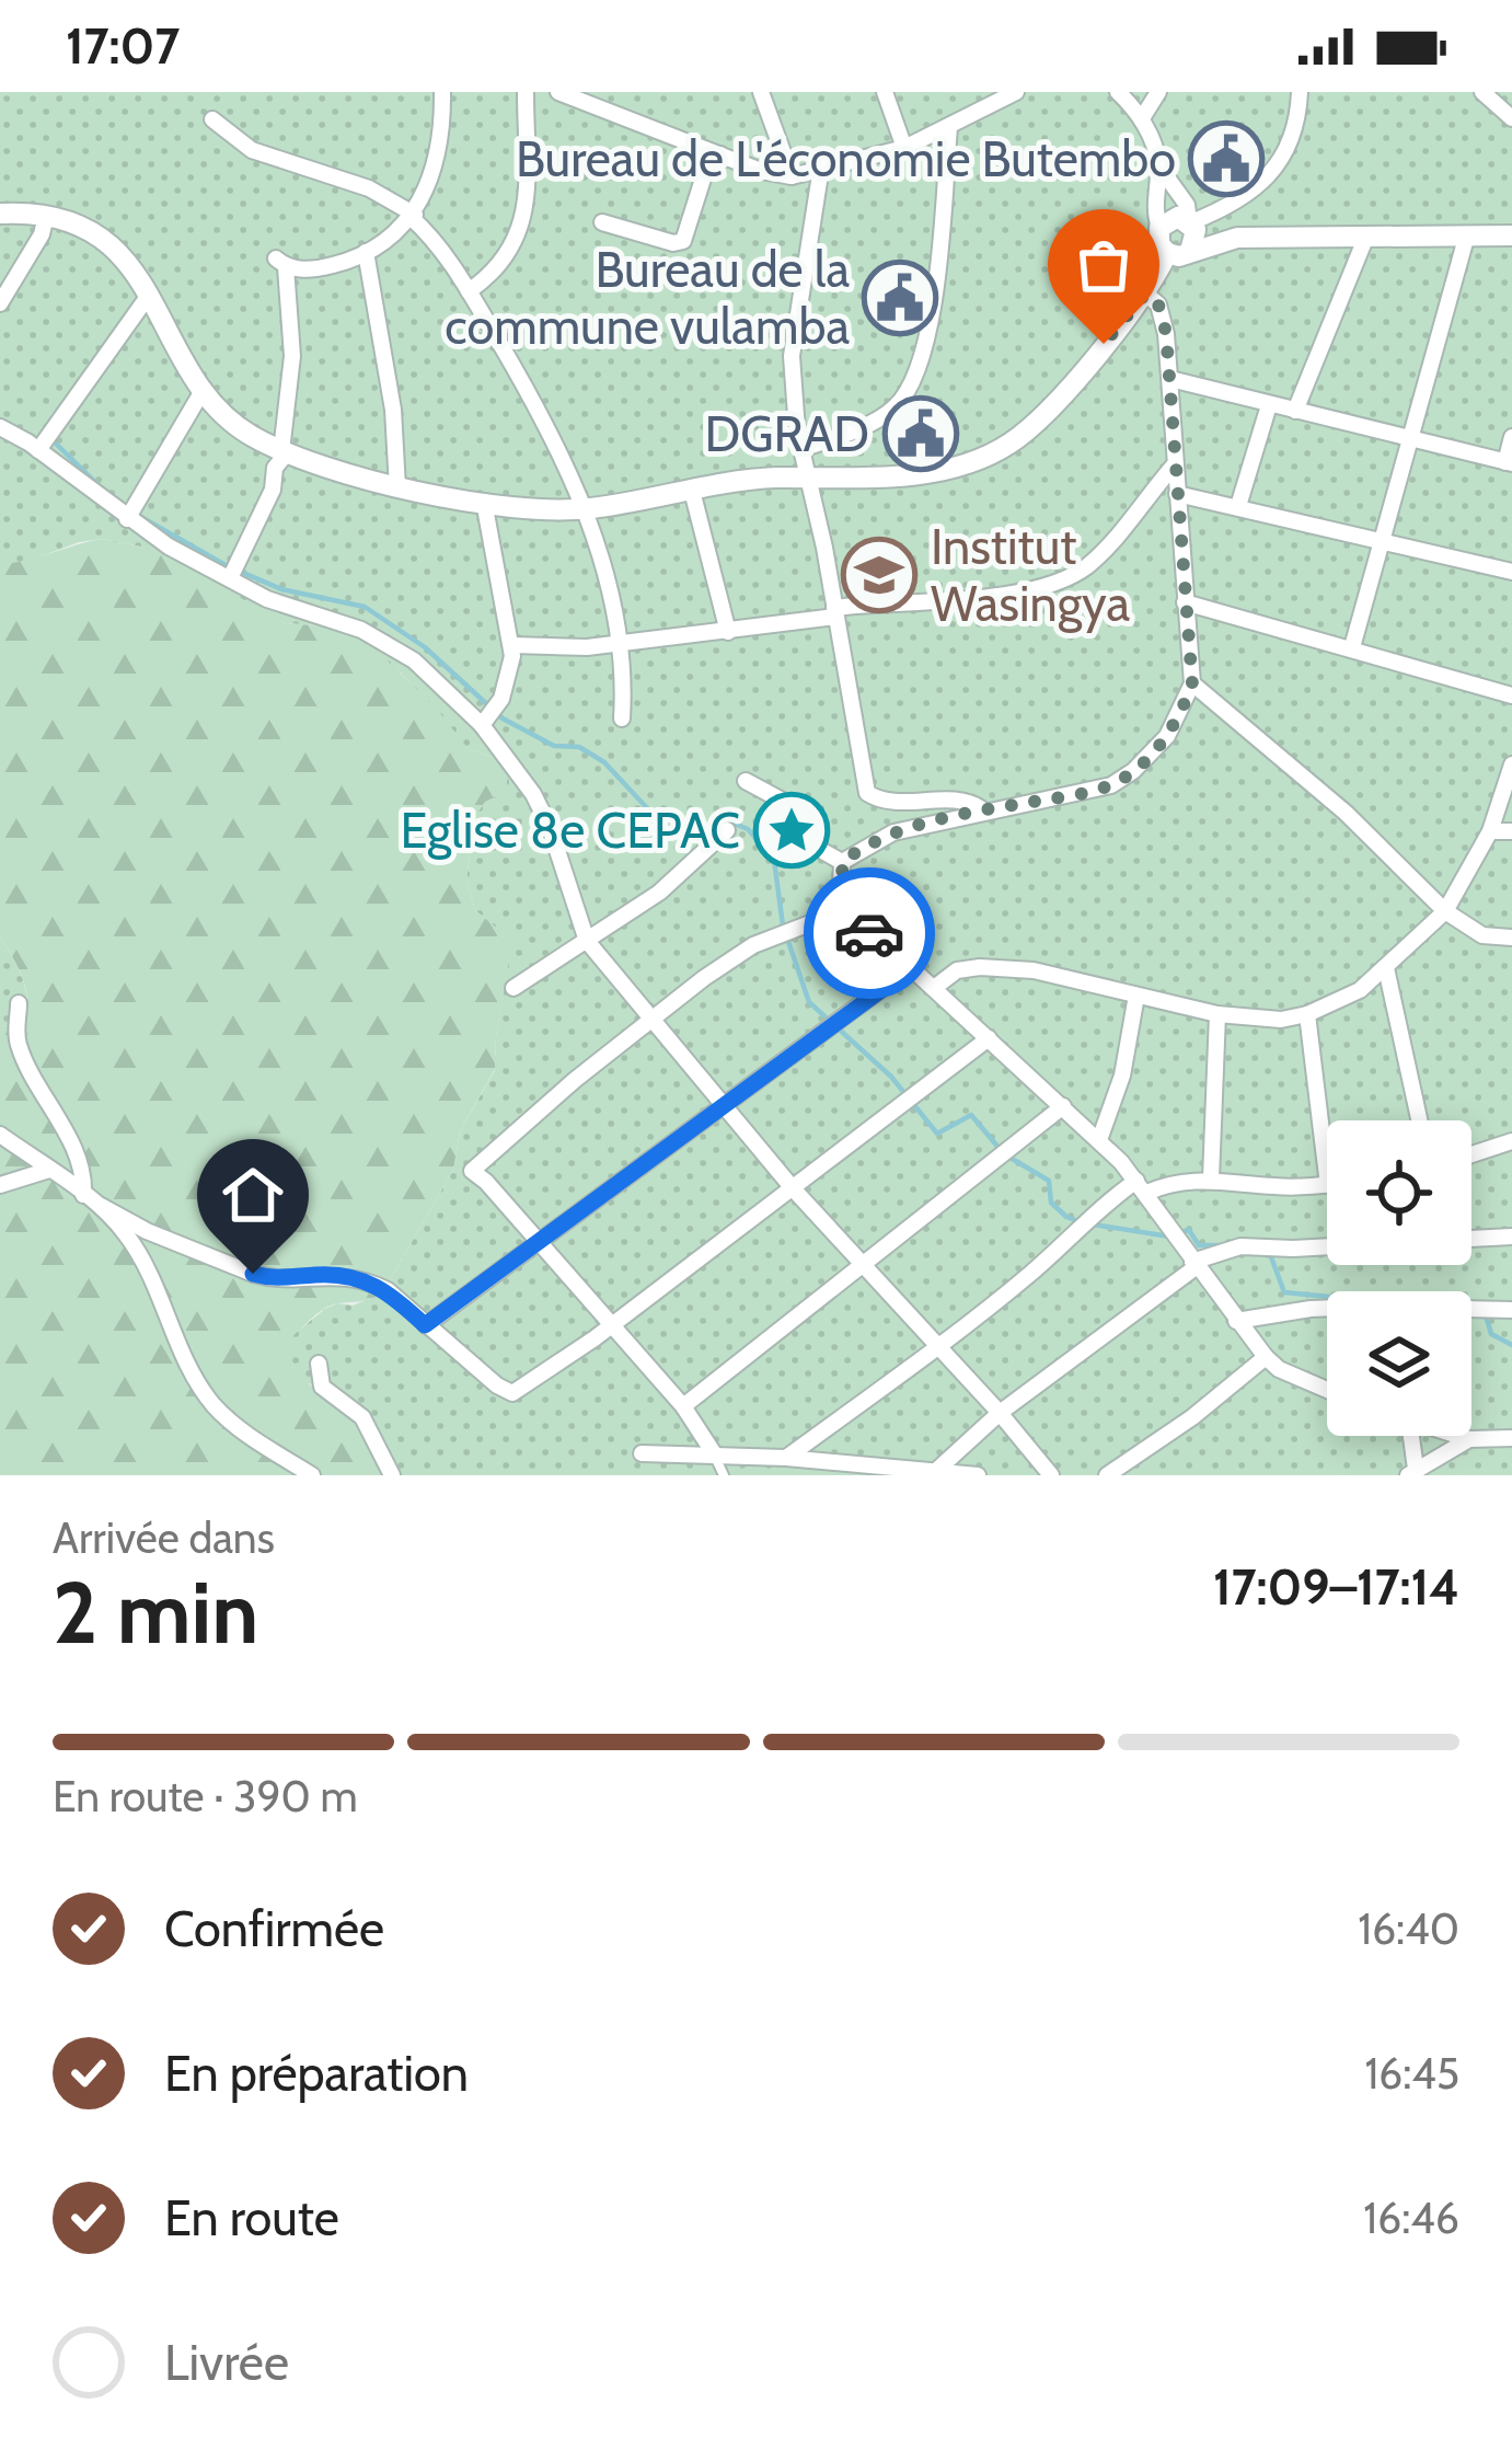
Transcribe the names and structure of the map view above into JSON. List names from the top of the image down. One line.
{"places":{"public building":["Bureau de L'économie Butembo","Bureau de la commune vulamba","DGRAD"],"school or university":["Institut Wasingya"],"place":["Eglise 8e CEPAC"]},"page":{"status":"17:07","heading":["2 min","Arrivée dans","17:09–17:14"],"bar":"En route · 390 m","list":[["Confirmée","16:40"],["En préparation","16:45"],["En route","16:46"],"Livrée"]}}
